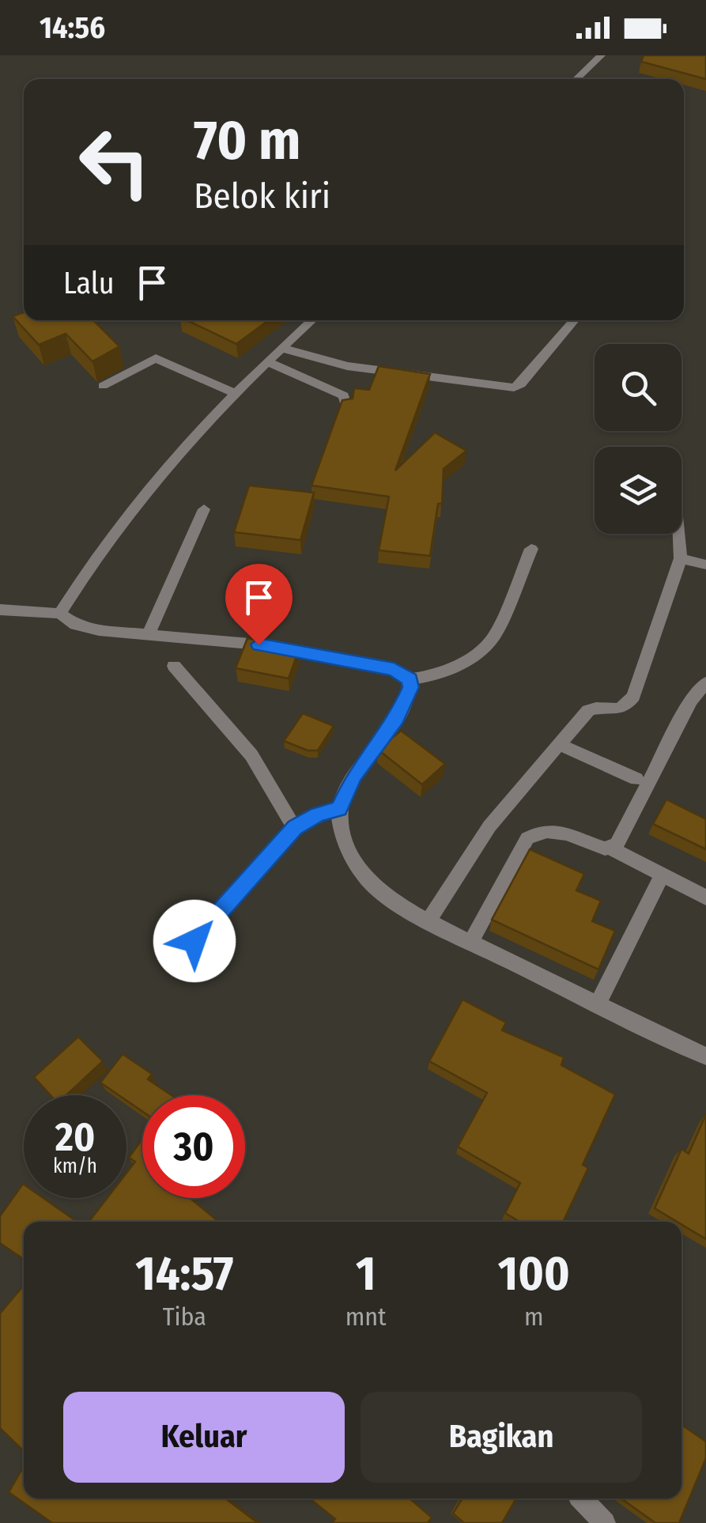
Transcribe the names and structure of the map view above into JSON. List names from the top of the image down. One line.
{"page":{"status":"14:56","turn":["70 m","Belok kiri"],"then":"Lalu","speed":"20 km/h","limit":"30","eta":["14:57","Tiba","1","mnt","100","m"],"buttons":["Keluar","Bagikan"]}}
